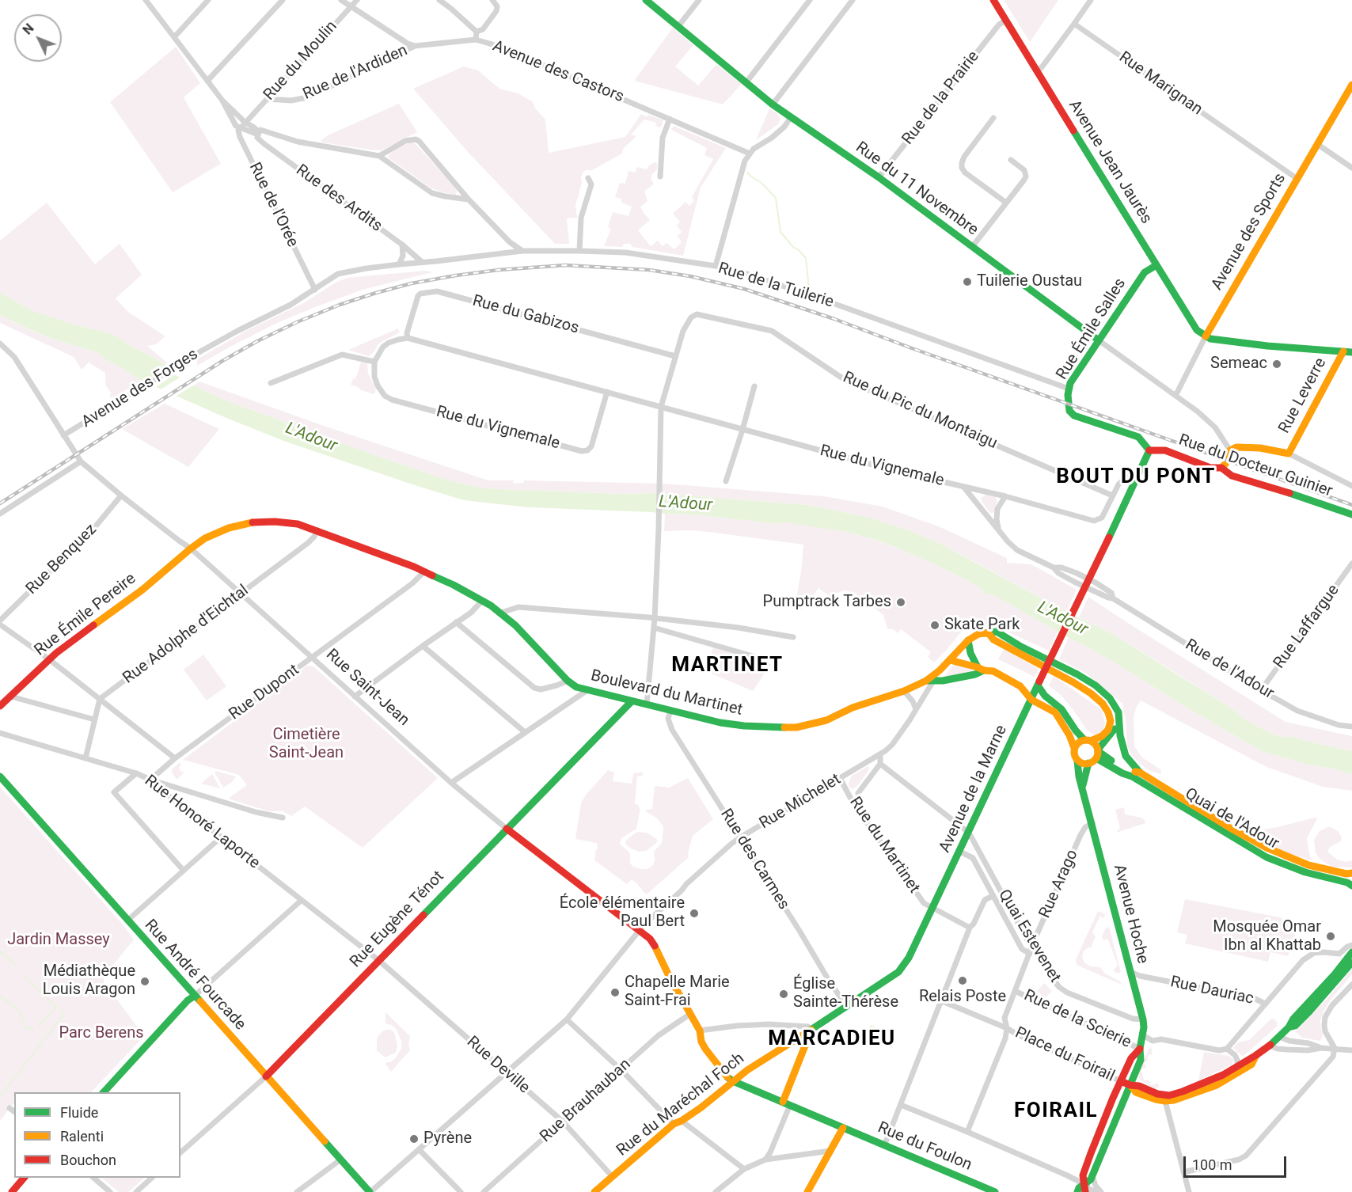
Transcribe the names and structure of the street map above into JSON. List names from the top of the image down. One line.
{"streets":{"main road":["Avenue Jean Jaurès","Rue du 11 Novembre","Avenue des Sports","Rue Émile Salles","Rue Leverre","Rue du Docteur Guinier","Rue Émile Pereire","Rue Saint-Jean","Boulevard du Martinet","Avenue de la Marne","Quai de l'Adour","Avenue Hoche","Rue Eugène Ténot","Rue André Fourcade","Rue du Maréchal Foch","Rue du Foulon"],"street":["Rue du Moulin","Avenue des Castors","Rue de l'Ardiden","Rue Marignan","Rue de la Prairie","Rue des Ardits","Rue de l'Orée","Rue de la Tuilerie","Rue du Gabizos","Avenue des Forges","Rue du Pic du Montaigu","Rue du Vignemale","Rue Benquez","Rue Laffargue","Rue Adolphe d'Eichtal","Rue de l'Adour","Rue Dupont","Rue Michelet","Rue Honoré Laporte","Rue du Martinet","Rue des Carmes","Rue Arago","Quai Estevenet","Rue Dauriac","Rue de la Scierie","Place du Foirail","Rue Deville","Rue Brauhauban"]},"crossings":[["Rue du Moulin","Rue de l'Ardiden"],["Rue du Moulin","Rue des Ardits"],["Avenue des Castors","Rue de l'Ardiden"],["Rue Marignan","Avenue des Sports"],["Rue de la Prairie","Avenue Jean Jaurès"],["Rue de la Prairie","Rue du 11 Novembre"],["Avenue Jean Jaurès","Avenue des Sports"],["Avenue Jean Jaurès","Rue Émile Salles"],["Rue du 11 Novembre","Avenue des Sports"],["Rue du 11 Novembre","Rue Émile Salles"],["Rue des Ardits","Rue de l'Orée"],["Rue des Ardits","Rue de la Tuilerie"],["Rue de l'Orée","Avenue des Forges"],["Rue de la Tuilerie","Rue Émile Salles"],["Rue de la Tuilerie","Avenue des Forges"],["Rue du Gabizos","Rue du Pic du Montaigu"],["Rue du Gabizos","Rue du Vignemale"],["Rue Émile Salles","Rue du Docteur Guinier"],["Avenue des Forges","Rue Saint-Jean"],["Rue du Pic du Montaigu","Rue du Vignemale"],["Rue du Vignemale","Rue de l'Adour"],["Rue du Vignemale","Avenue de la Marne"],["Rue Benquez","Rue Saint-Jean"],["Rue Émile Pereire","Rue Saint-Jean"],["Rue Émile Pereire","Boulevard du Martinet"],["Rue Laffargue","Rue de l'Adour"],["Rue Adolphe d'Eichtal","Rue Saint-Jean"],["Rue Adolphe d'Eichtal","Boulevard du Martinet"],["Rue Saint-Jean","Rue Dupont"],["Rue Saint-Jean","Boulevard du Martinet"],["Rue Saint-Jean","Rue Michelet"],["Rue Saint-Jean","Rue Eugène Ténot"],["Rue Saint-Jean","Rue Brauhauban"],["Rue Saint-Jean","Rue du Maréchal Foch"],["Rue Saint-Jean","Rue du Foulon"],["Rue Dupont","Boulevard du Martinet"],["Rue Dupont","Rue Honoré Laporte"],["Boulevard du Martinet","Rue Michelet"],["Boulevard du Martinet","Rue des Carmes"],["Boulevard du Martinet","Rue Eugène Ténot"],["Avenue de la Marne","Rue du Martinet"],["Avenue de la Marne","Rue des Carmes"],["Avenue de la Marne","Quai Estevenet"],["Avenue de la Marne","Rue du Maréchal Foch"],["Rue Michelet","Rue du Martinet"],["Rue Michelet","Rue des Carmes"],["Rue Michelet","Rue André Fourcade"],["Rue Michelet","Rue Deville"],["Quai de l'Adour","Avenue Hoche"],["Rue Honoré Laporte","Rue Eugène Ténot"],["Rue Honoré Laporte","Rue Deville"],["Rue des Carmes","Rue du Maréchal Foch"],["Rue Arago","Avenue Hoche"],["Rue Arago","Quai Estevenet"],["Rue Arago","Rue de la Scierie"],["Rue Arago","Place du Foirail"],["Avenue Hoche","Quai Estevenet"],["Avenue Hoche","Rue Dauriac"],["Avenue Hoche","Rue de la Scierie"],["Avenue Hoche","Place du Foirail"],["Rue Eugène Ténot","Rue André Fourcade"],["Rue Eugène Ténot","Rue Deville"],["Rue Deville","Rue Brauhauban"],["Rue Deville","Rue du Maréchal Foch"],["Rue du Maréchal Foch","Rue du Foulon"]],"districts":["BOUT DU PONT","MARTINET","MARCADIEU","FOIRAIL"],"water":["L'Adour"],"parks":["Cimetière Saint-Jean","Jardin Massey","Parc Berens"],"places":["Tuilerie Oustau","Semeac","Pumptrack Tarbes","Skate Park","École élémentaire Paul Bert","Mosquée Omar Ibn al Khattab","Relais Poste","Médiathèque Louis Aragon","Chapelle Marie Saint-Frai","Église Sainte-Thérèse","Pyrène"],"legend":["Fluide","Ralenti","Bouchon"],"scale_bar":"100 m","north":"top left"}
